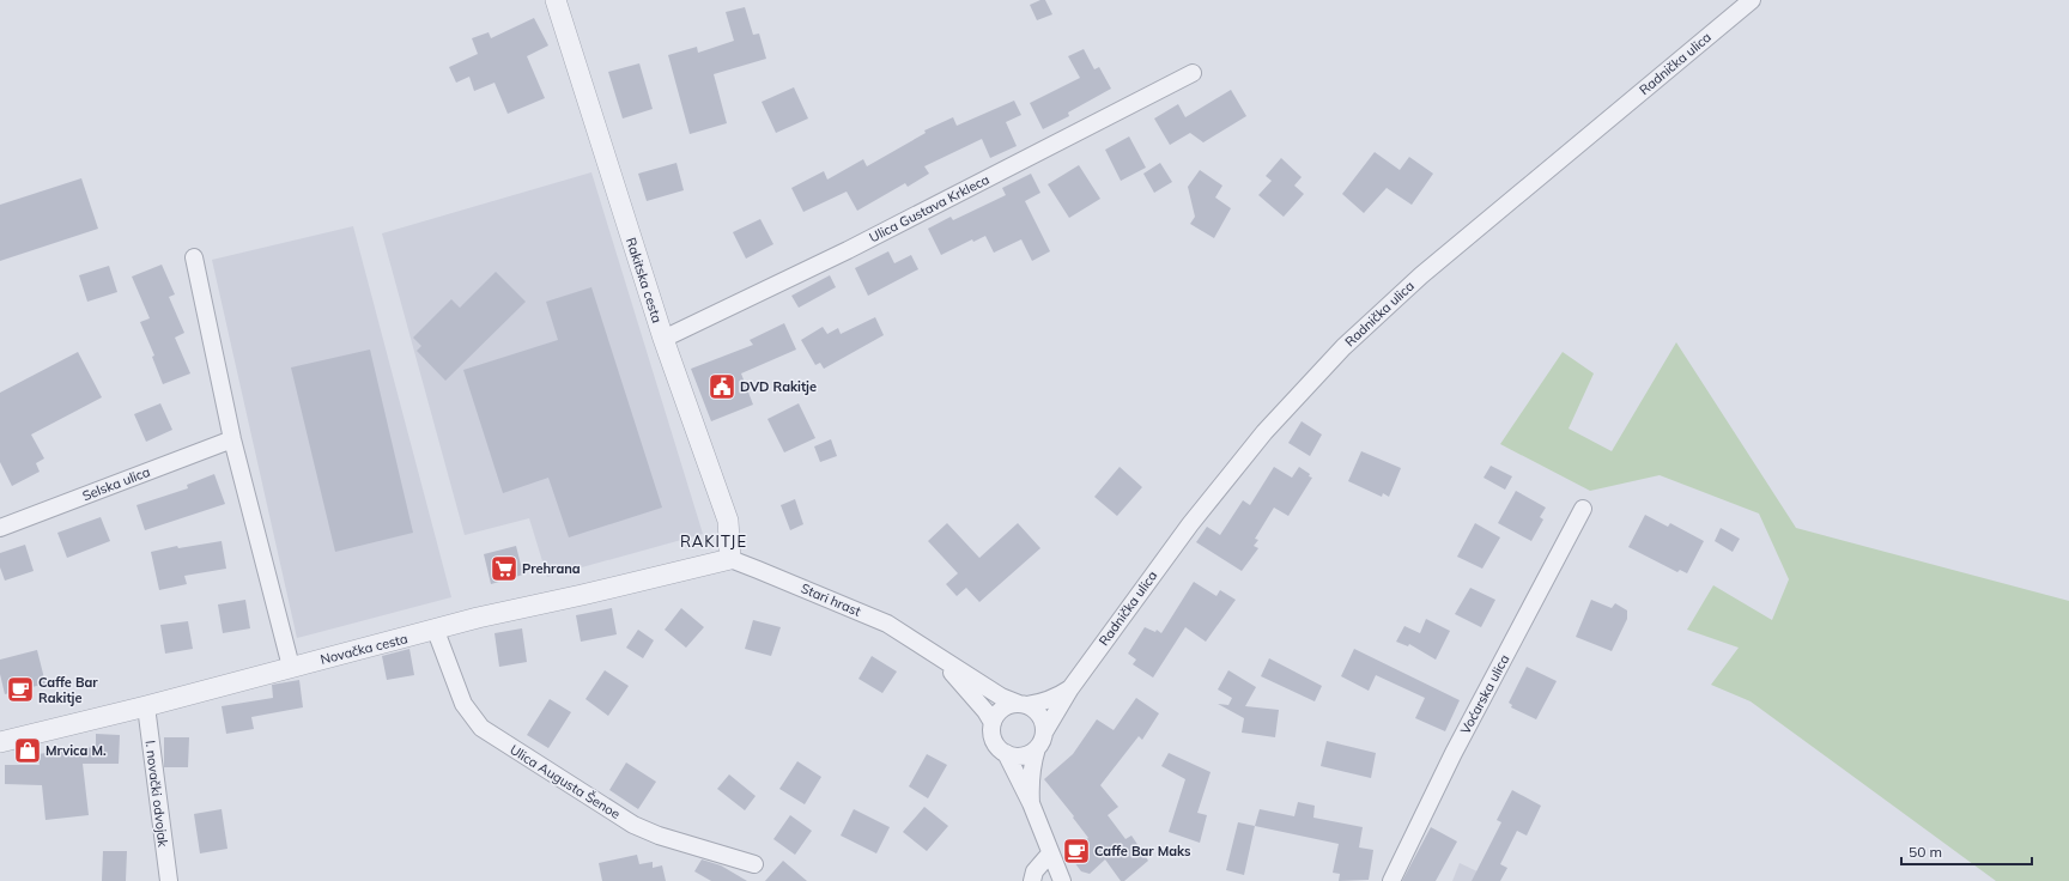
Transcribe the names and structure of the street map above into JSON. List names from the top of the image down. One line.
{"streets":{"street":["Radnička ulica","Ulica Gustava Krkleca","Rakitska cesta","Selska ulica","Stari hrast","Novačka cesta","Voćarska ulica","Ulica Augusta Šenoe","I. novački odvojak"]},"crossings":[["Radnička ulica","Stari hrast"],["Ulica Gustava Krkleca","Rakitska cesta"],["Rakitska cesta","Stari hrast"],["Rakitska cesta","Novačka cesta"],["Stari hrast","Novačka cesta"],["Novačka cesta","Ulica Augusta Šenoe"],["Novačka cesta","I. novački odvojak"]],"districts":["RAKITJE"],"places":{"public building":["DVD Rakitje"],"supermarket":["Prehrana"],"cafe":["Caffe Bar Rakitje","Caffe Bar Maks"],"shop":["Mrvica M."]},"scale_bar":"50 m"}
